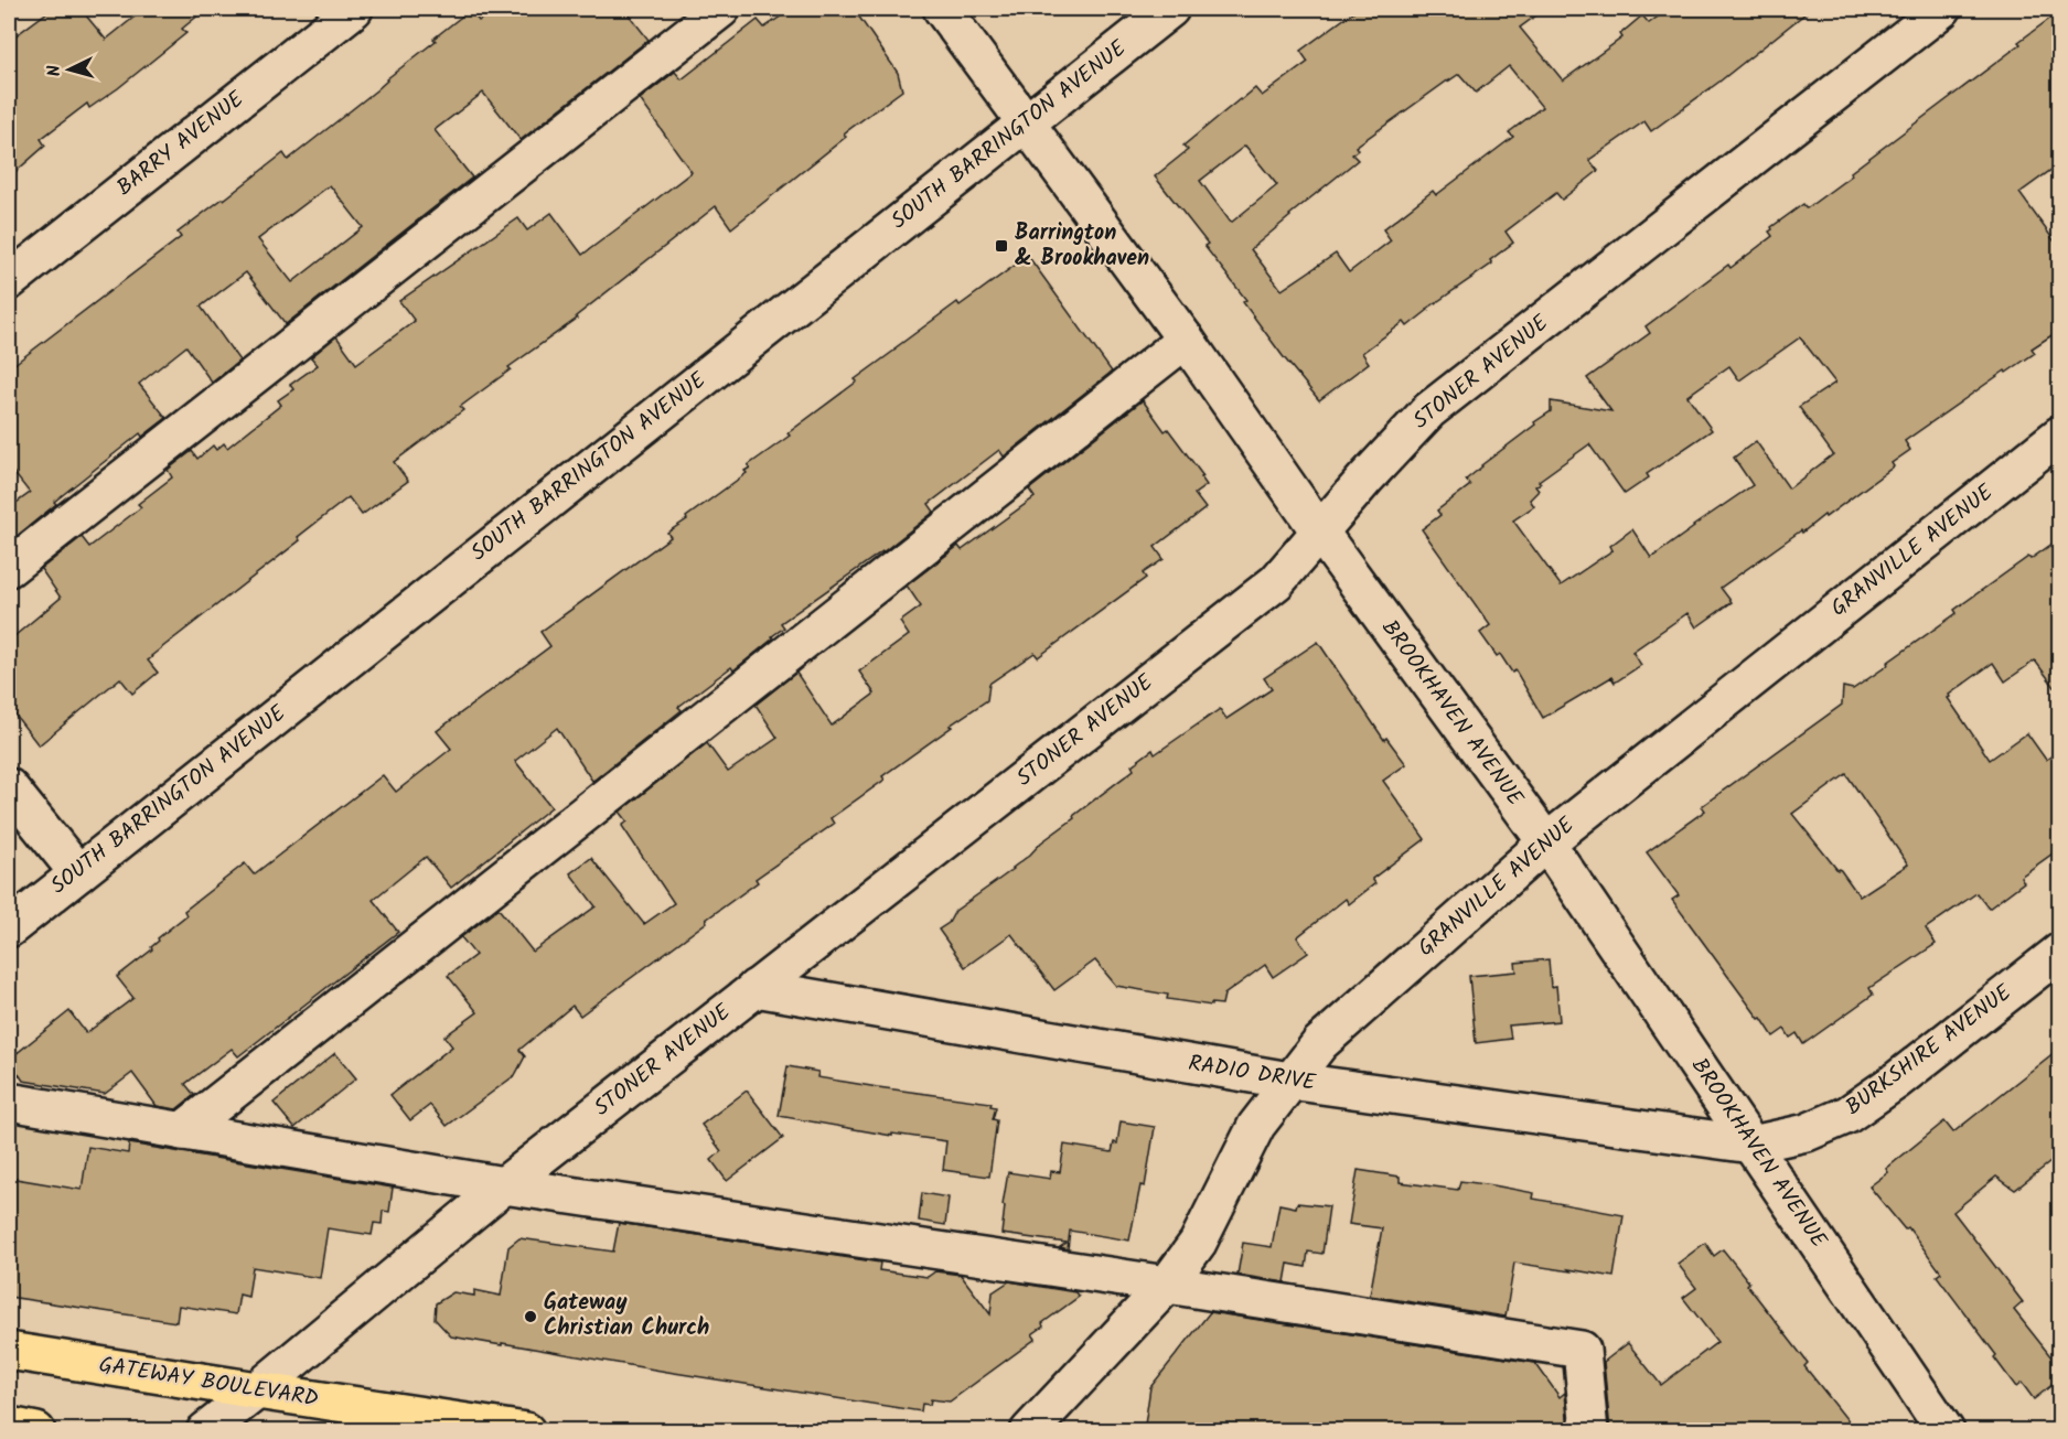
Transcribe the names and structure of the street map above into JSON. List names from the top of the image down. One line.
{"streets":{"main road":["GATEWAY BOULEVARD"],"street":["SOUTH BARRINGTON AVENUE","BARRY AVENUE","STONER AVENUE","GRANVILLE AVENUE","BROOKHAVEN AVENUE","BURKSHIRE AVENUE","RADIO DRIVE"]},"crossings":[["SOUTH BARRINGTON AVENUE","BROOKHAVEN AVENUE"],["STONER AVENUE","BROOKHAVEN AVENUE"],["STONER AVENUE","RADIO DRIVE"],["STONER AVENUE","GATEWAY BOULEVARD"],["GRANVILLE AVENUE","BROOKHAVEN AVENUE"],["GRANVILLE AVENUE","RADIO DRIVE"],["BROOKHAVEN AVENUE","BURKSHIRE AVENUE"],["BROOKHAVEN AVENUE","RADIO DRIVE"],["BURKSHIRE AVENUE","RADIO DRIVE"]],"places":{"transit":["Barrington & Brookhaven"],"other":["Gateway Christian Church"]},"north":"left"}
